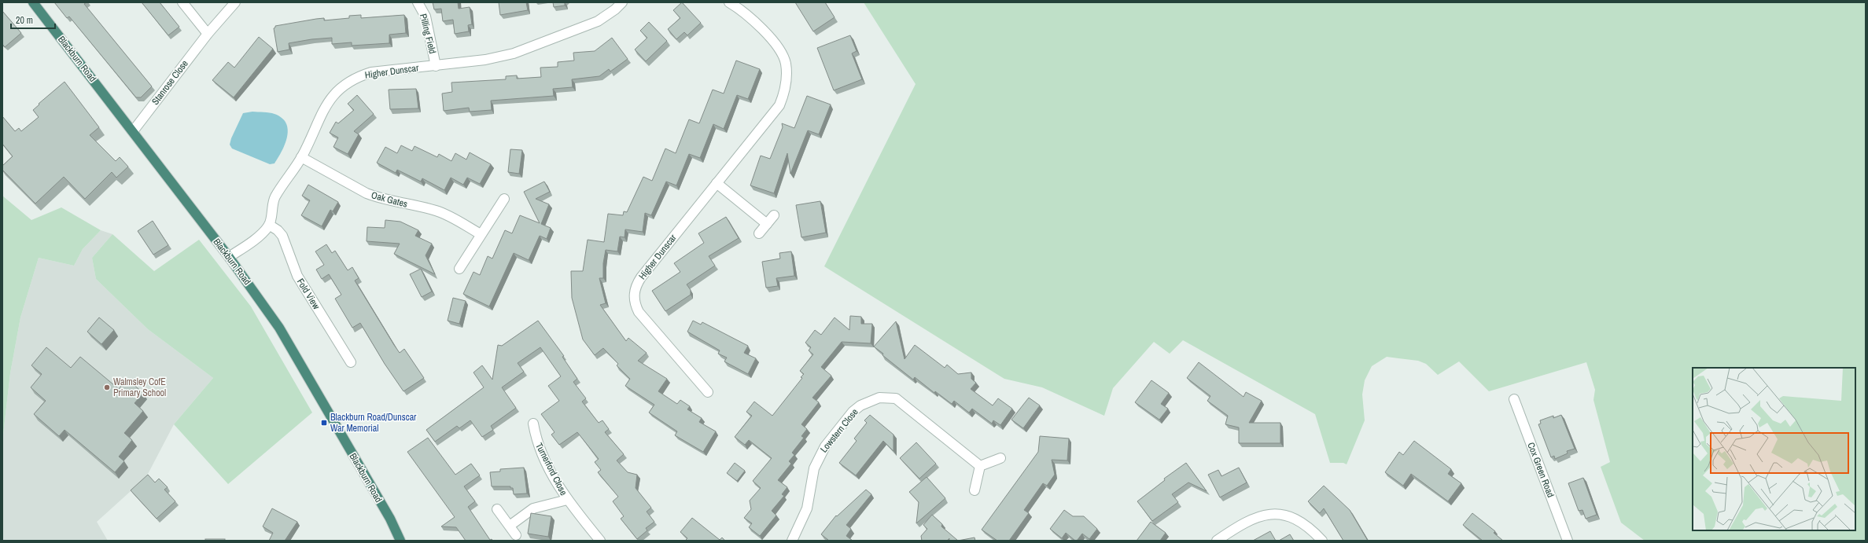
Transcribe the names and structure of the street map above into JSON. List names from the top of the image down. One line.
{"streets":{"highway":["Blackburn Road"],"street":["Pilling Field","Higher Dunscar","Stanrose Close","Oak Gates","Fold View","Lowstern Close","Turnerford Close","Cox Green Road"]},"crossings":[["Pilling Field","Higher Dunscar"],["Blackburn Road","Higher Dunscar"],["Blackburn Road","Stanrose Close"],["Higher Dunscar","Oak Gates"],["Higher Dunscar","Fold View"]],"places":{"other":["Walmsley CofE Primary School"],"transit":["Blackburn Road/Dunscar War Memorial"]},"scale_bar":"20 m"}
